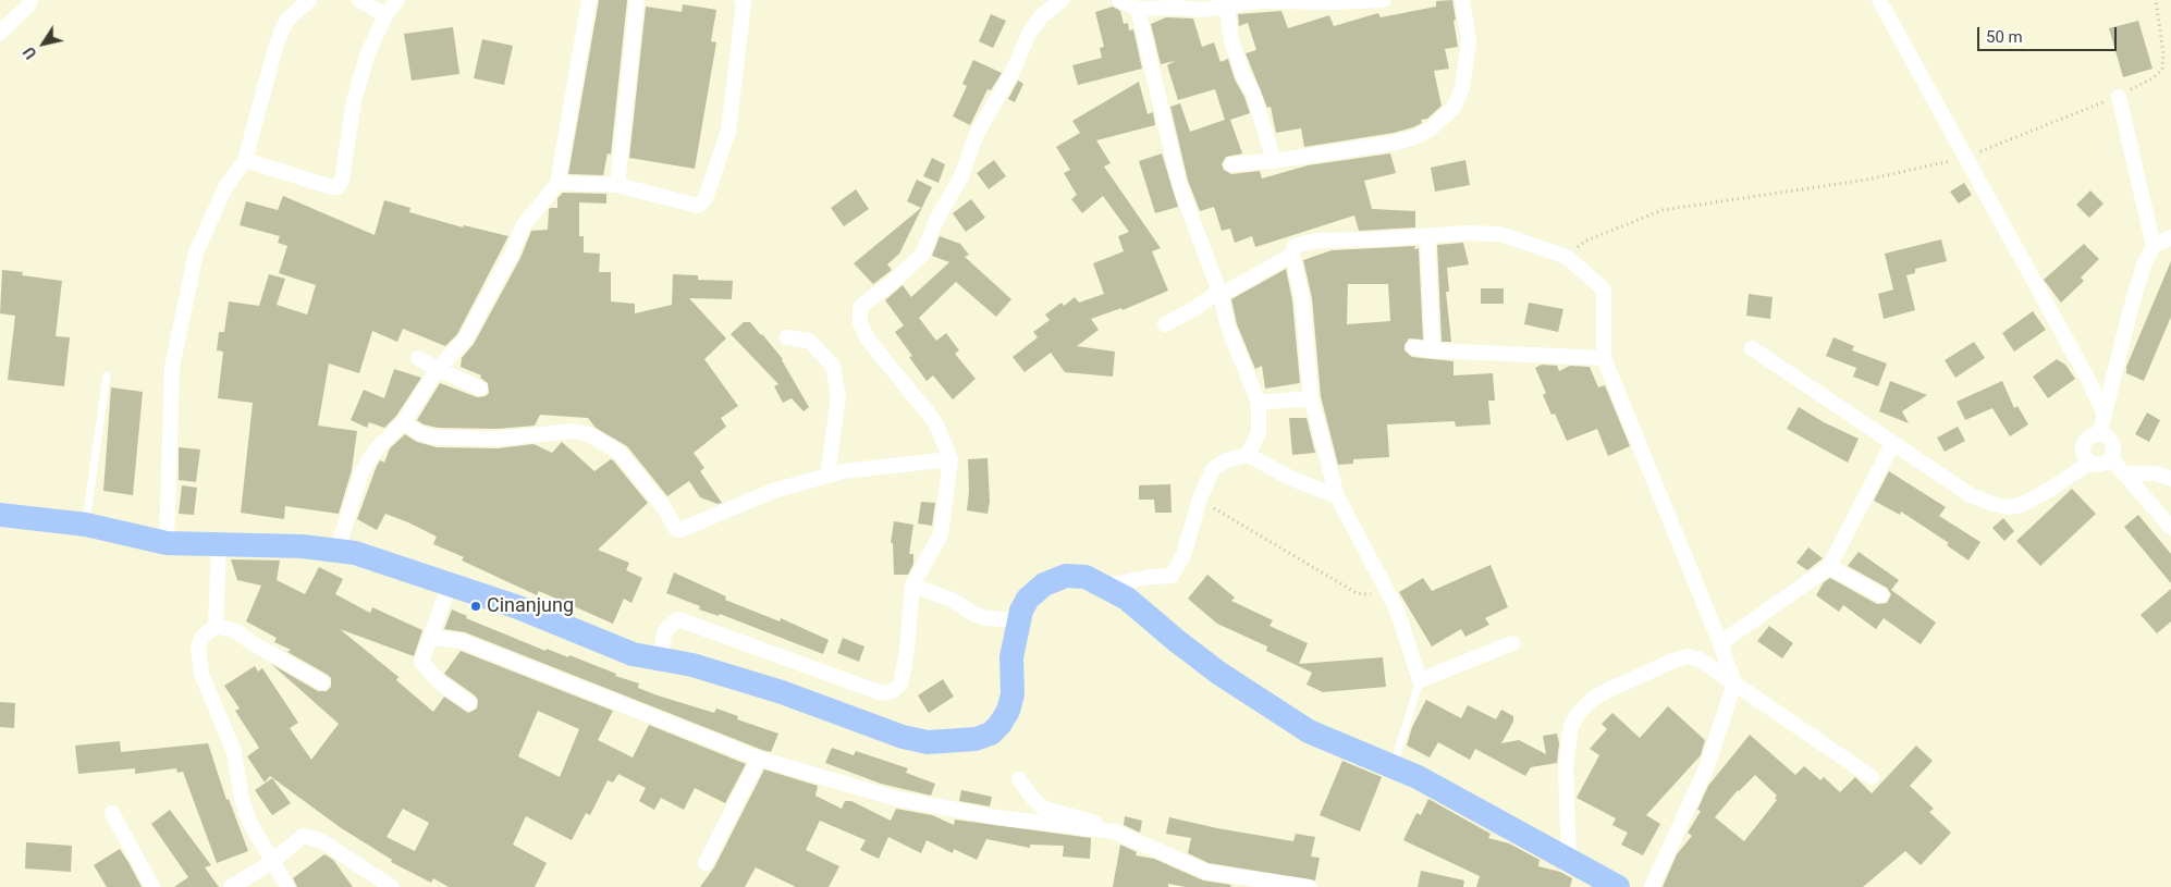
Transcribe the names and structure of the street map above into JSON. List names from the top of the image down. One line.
{"places":["Cinanjung"],"scale_bar":"50 m","north":"bottom left"}
